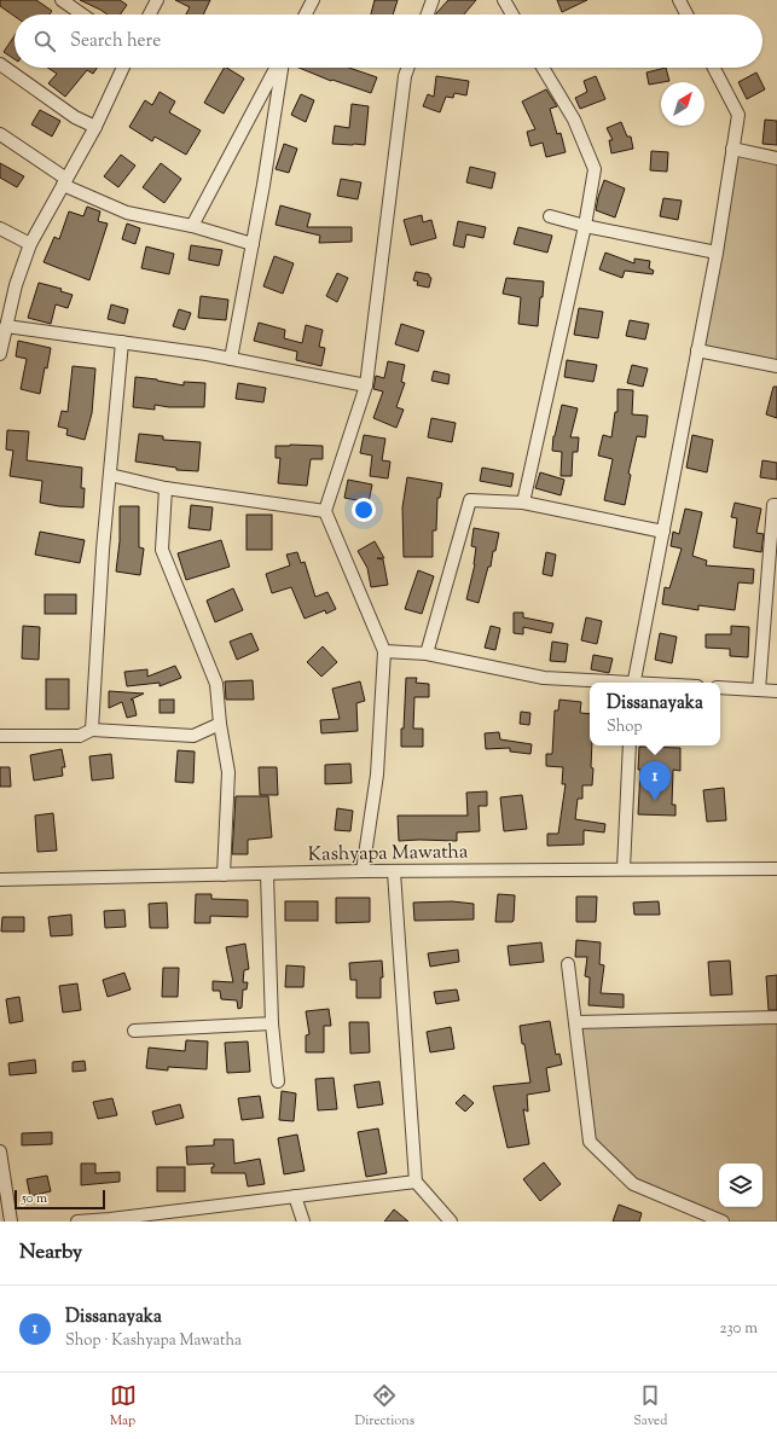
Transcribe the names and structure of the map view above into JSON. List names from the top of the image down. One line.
{"streets":{"street":["Kashyapa Mawatha"]},"scale_bar":"50 m","north":"top right","page":{"search":"Search here","popup":["Dissanayaka","Shop"],"pins":"1","scale":"50 m","heading":"Nearby","list":[{"mark":"1","name":"Dissanayaka","note":"Shop · Kashyapa Mawatha","value":"230 m"}],"nav":["Map","Directions","Saved"]}}
